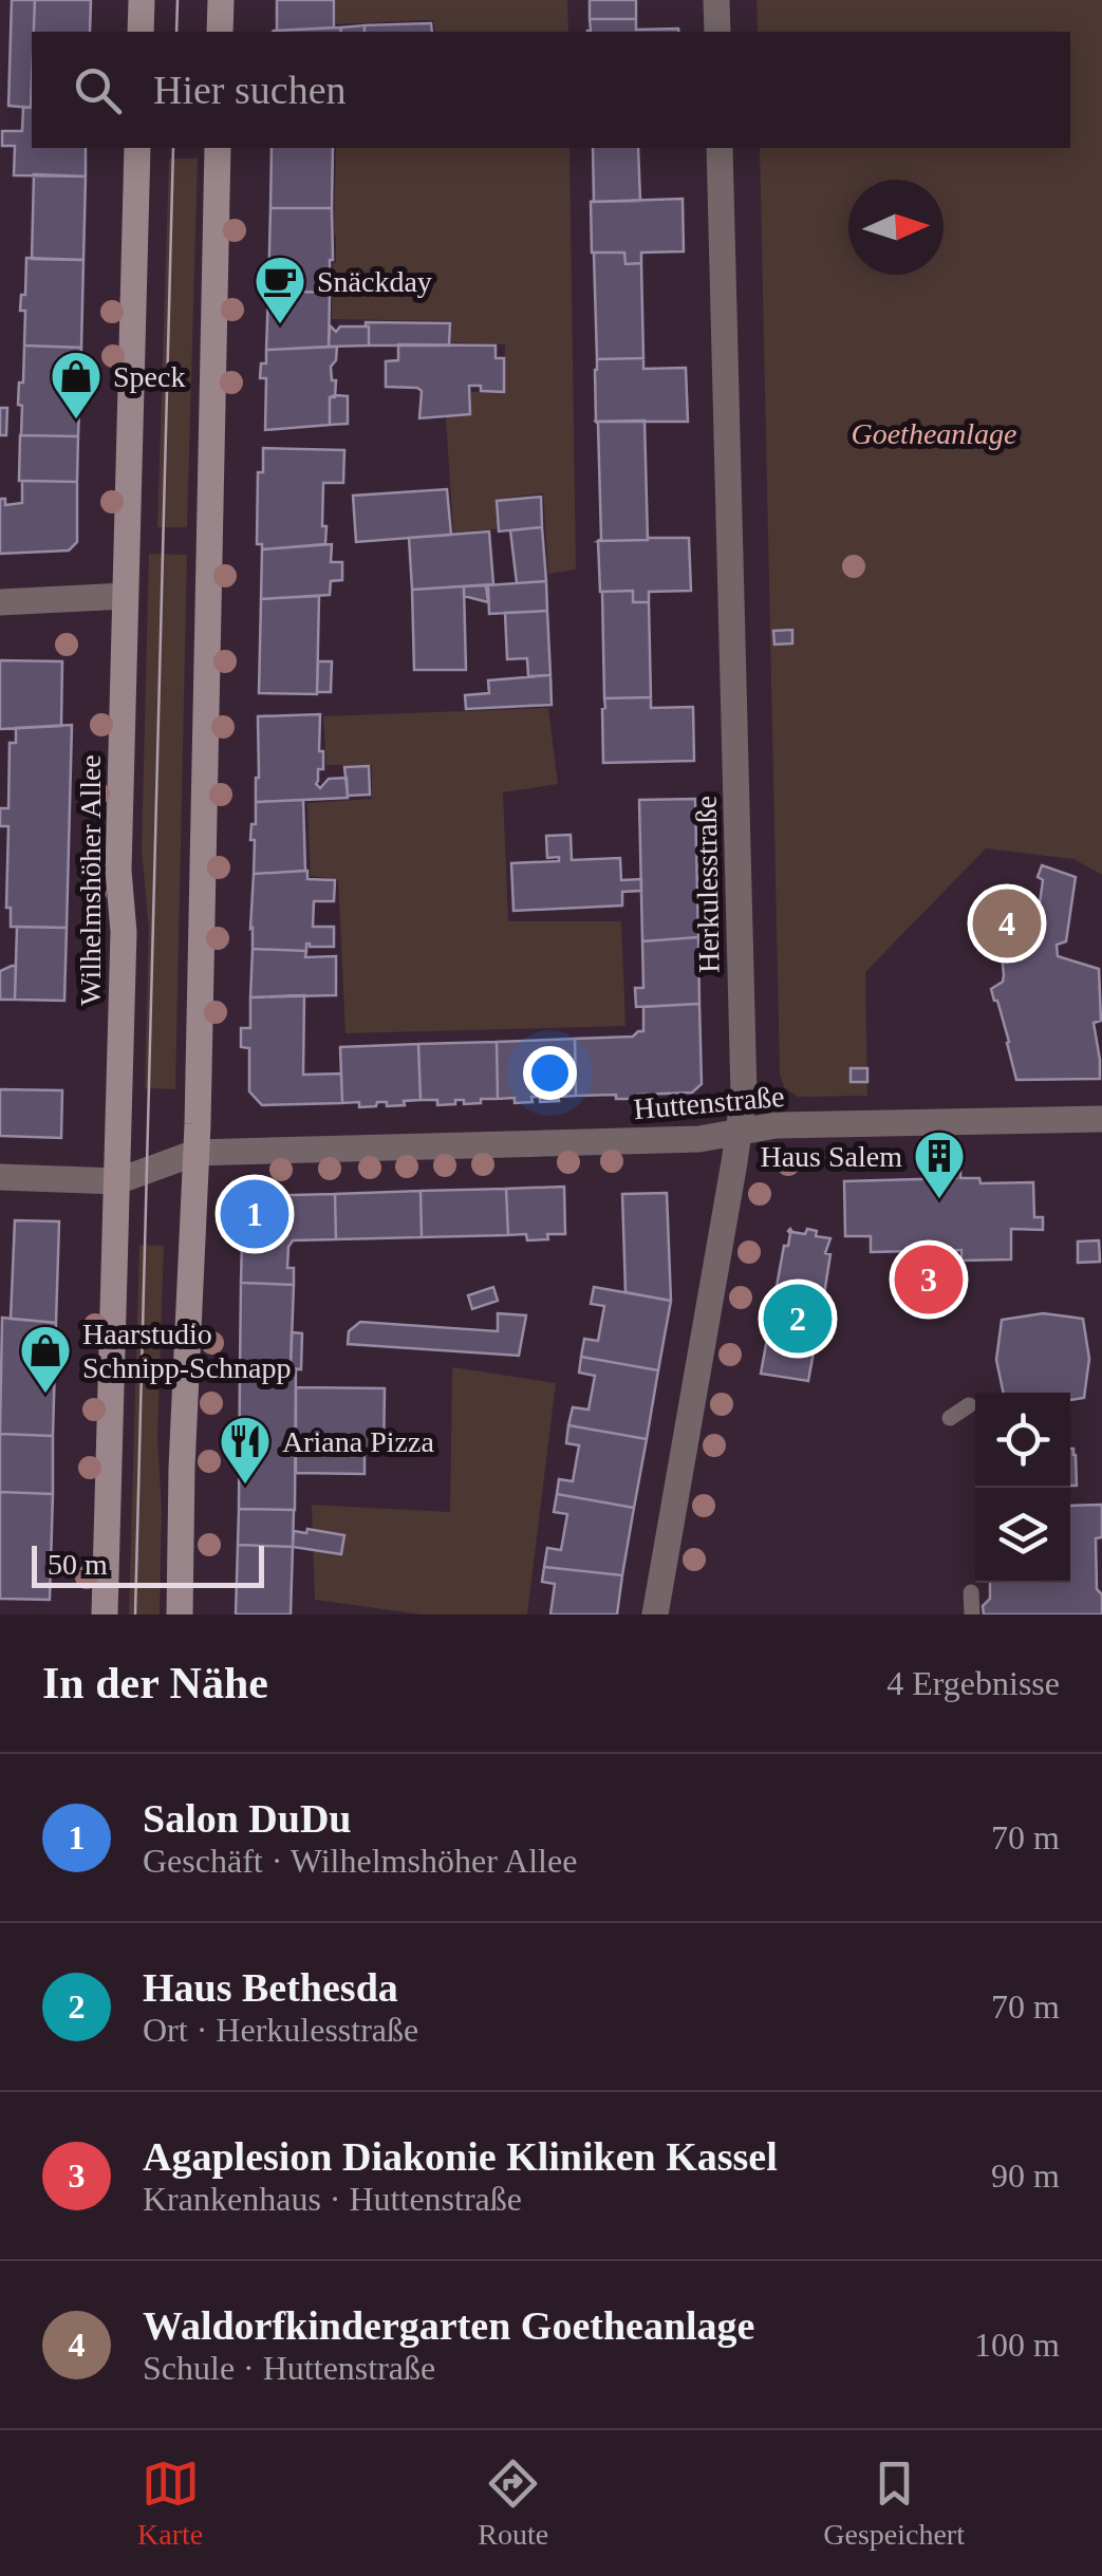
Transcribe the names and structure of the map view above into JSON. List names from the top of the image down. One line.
{"streets":{"main road":["Wilhelmshöher Allee"],"street":["Herkulesstraße","Huttenstraße"]},"crossings":[["Wilhelmshöher Allee","Huttenstraße"],["Herkulesstraße","Huttenstraße"]],"parks":["Goetheanlage"],"places":{"cafe":["Snäckday"],"shop":["Speck","Haarstudio Schnipp-Schnapp"],"building":["Haus Salem"],"restaurant":["Ariana Pizza"]},"scale_bar":"50 m","north":"right","page":{"search":"Hier suchen","pins":["4","1","3","2"],"scale":"50 m","heading":["In der Nähe","4 Ergebnisse"],"list":[{"mark":"1","name":"Salon DuDu","note":"Geschäft · Wilhelmshöher Allee","value":"70 m"},{"mark":"2","name":"Haus Bethesda","note":"Ort · Herkulesstraße","value":"70 m"},{"mark":"3","name":"Agaplesion Diakonie Kliniken Kassel","note":"Krankenhaus · Huttenstraße","value":"90 m"},{"mark":"4","name":"Waldorfkindergarten Goetheanlage","note":"Schule · Huttenstraße","value":"100 m"}],"nav":["Karte","Route","Gespeichert"]}}
